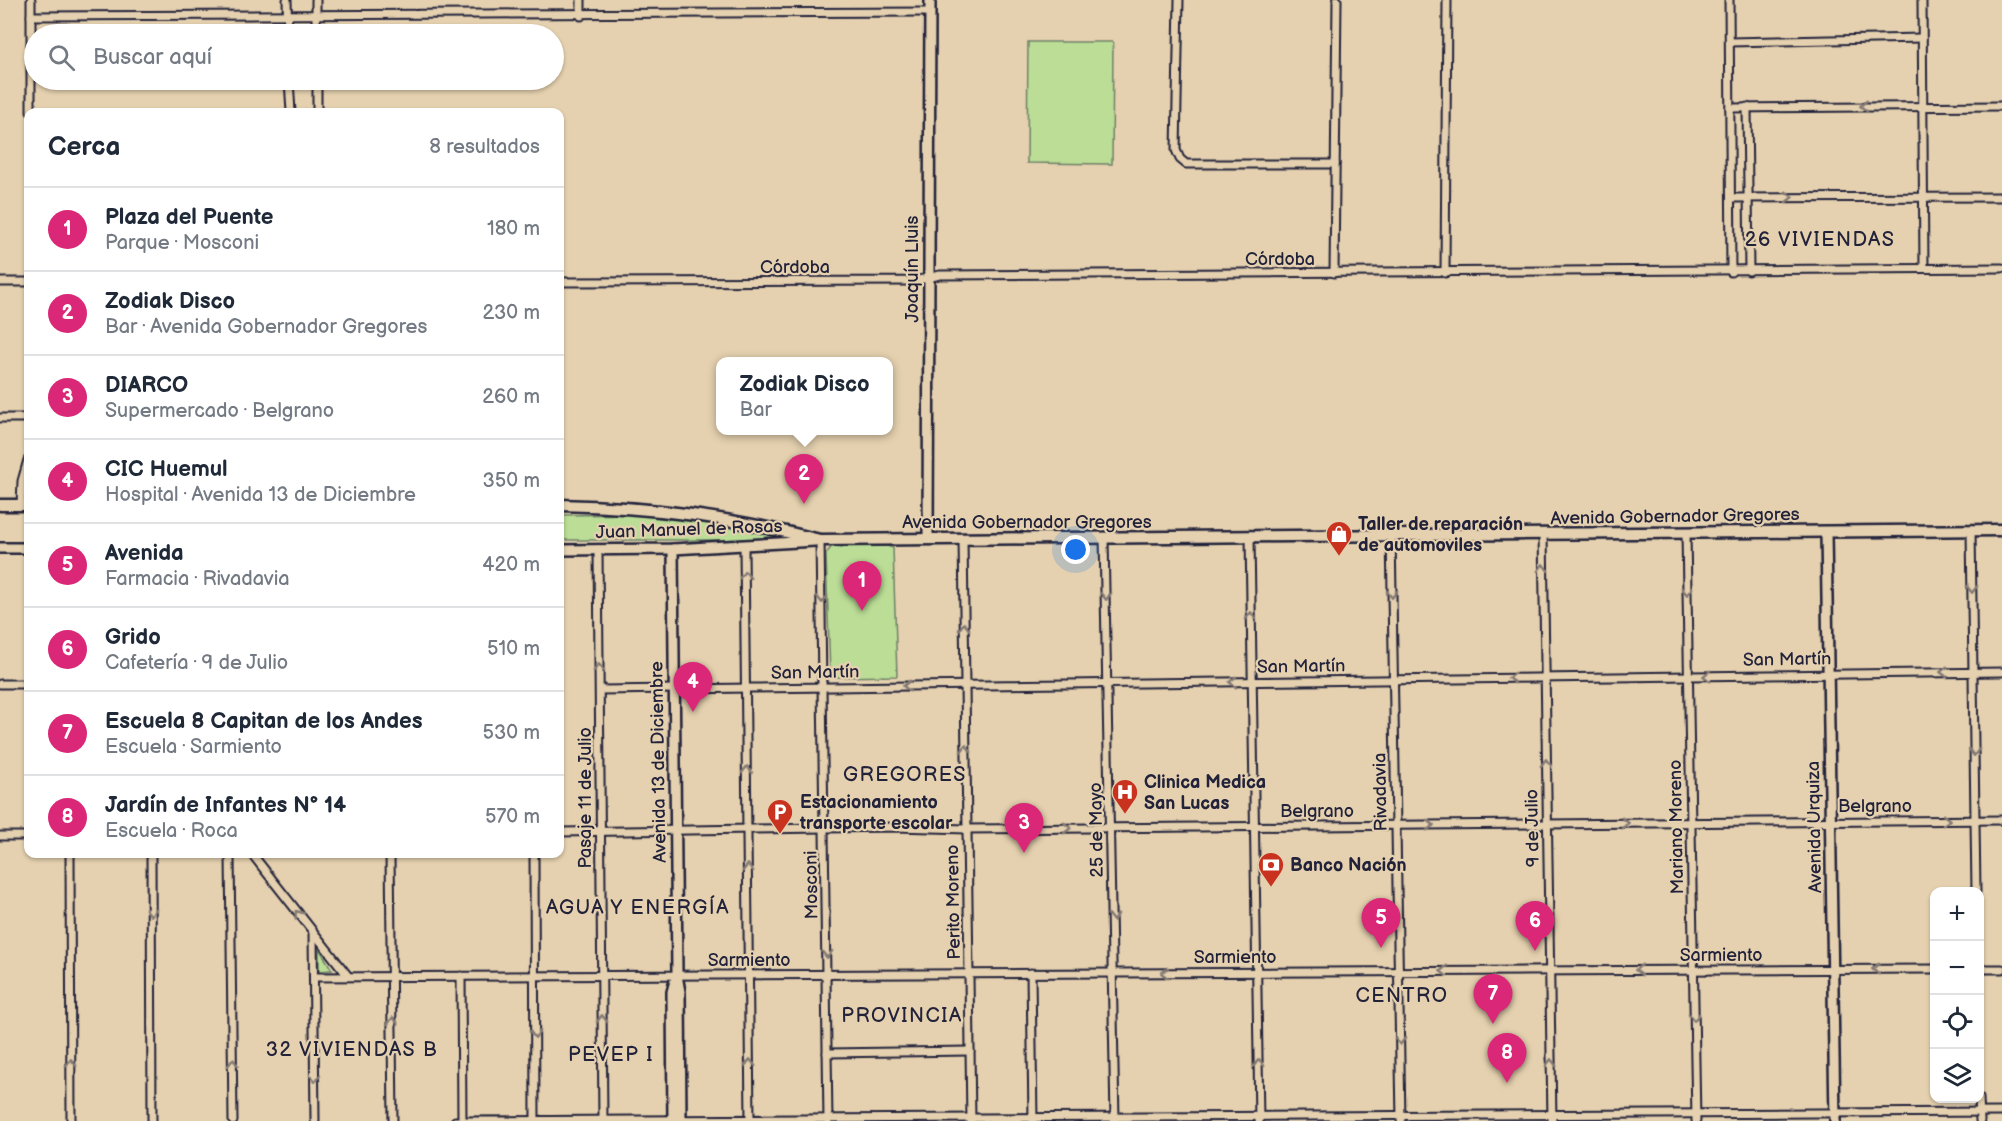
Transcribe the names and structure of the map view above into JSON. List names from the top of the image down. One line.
{"streets":{"main road":["Avenida Gobernador Gregores"],"street":["Córdoba","Joaquín Lluis","Juan Manuel de Rosas","San Martín","Avenida 13 de Diciembre","Rivadavia","Pasaje 11 de Julio","Belgrano","Mariano Moreno","Avenida Urquiza","9 de Julio","25 de Mayo","Mosconi","Perito Moreno","Sarmiento"]},"crossings":[["Córdoba","Joaquín Lluis"],["Joaquín Lluis","Avenida Gobernador Gregores"],["Avenida Gobernador Gregores","Juan Manuel de Rosas"],["Avenida Gobernador Gregores","Rivadavia"],["Avenida Gobernador Gregores","Mariano Moreno"],["Avenida Gobernador Gregores","Avenida Urquiza"],["Avenida Gobernador Gregores","9 de Julio"],["Avenida Gobernador Gregores","25 de Mayo"],["Avenida Gobernador Gregores","Mosconi"],["Avenida Gobernador Gregores","Perito Moreno"],["Juan Manuel de Rosas","Avenida 13 de Diciembre"],["Juan Manuel de Rosas","Pasaje 11 de Julio"],["Juan Manuel de Rosas","Mosconi"],["San Martín","Avenida 13 de Diciembre"],["San Martín","Rivadavia"],["San Martín","Pasaje 11 de Julio"],["San Martín","Mariano Moreno"],["San Martín","Avenida Urquiza"],["San Martín","9 de Julio"],["San Martín","25 de Mayo"],["San Martín","Mosconi"],["San Martín","Perito Moreno"],["Avenida 13 de Diciembre","Belgrano"],["Avenida 13 de Diciembre","Sarmiento"],["Rivadavia","Belgrano"],["Rivadavia","Sarmiento"],["Pasaje 11 de Julio","Belgrano"],["Pasaje 11 de Julio","Sarmiento"],["Belgrano","Mariano Moreno"],["Belgrano","Avenida Urquiza"],["Belgrano","9 de Julio"],["Belgrano","25 de Mayo"],["Belgrano","Mosconi"],["Belgrano","Perito Moreno"],["Mariano Moreno","Sarmiento"],["Avenida Urquiza","Sarmiento"],["9 de Julio","Sarmiento"],["25 de Mayo","Sarmiento"],["Mosconi","Sarmiento"],["Perito Moreno","Sarmiento"]],"one_way":["San Martín","Rivadavia","Pasaje 11 de Julio","Belgrano","Mariano Moreno","9 de Julio","25 de Mayo","Mosconi","Perito Moreno"],"districts":["26 VIVIENDAS","GREGORES","AGUA Y ENERGÍA","CENTRO","PROVINCIA","32 VIVIENDAS B","PEVEP I"],"places":{"shop":["Taller de reparación de automoviles"],"hospital":["Clinica Medica San Lucas"],"parking":["Estacionamiento transporte escolar"],"bank":["Banco Nación"]},"page":{"search":"Buscar aquí","heading":["Cerca","8 resultados"],"list":[{"mark":"1","name":"Plaza del Puente","note":"Parque · Mosconi","value":"180 m"},{"mark":"2","name":"Zodiak Disco","note":"Bar · Avenida Gobernador Gregores","value":"230 m"},{"mark":"3","name":"DIARCO","note":"Supermercado · Belgrano","value":"260 m"},{"mark":"4","name":"CIC Huemul","note":"Hospital · Avenida 13 de Diciembre","value":"350 m"},{"mark":"5","name":"Avenida","note":"Farmacia · Rivadavia","value":"420 m"},{"mark":"6","name":"Grido","note":"Cafetería · 9 de Julio","value":"510 m"},{"mark":"7","name":"Escuela 8 Capitan de los Andes","note":"Escuela · Sarmiento","value":"530 m"},{"mark":"8","name":"Jardín de Infantes N° 14","note":"Escuela · Roca","value":"570 m"}],"popup":["Zodiak Disco","Bar"],"pins":["2","1","4","3","5","6","7","8"],"map_buttons":["+","−"]}}
